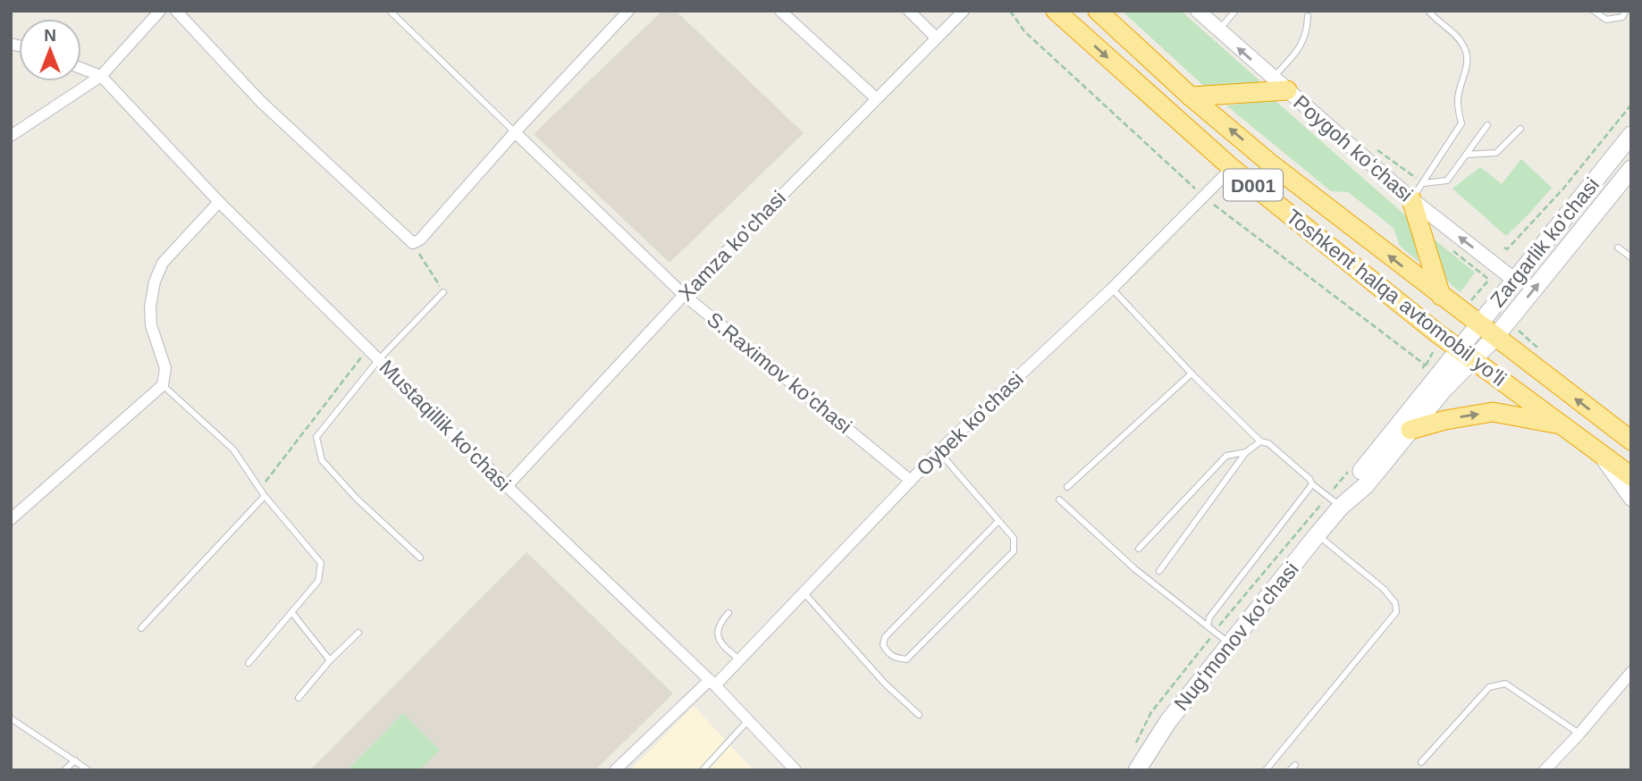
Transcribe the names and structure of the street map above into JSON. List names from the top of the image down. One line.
{"streets":{"highway":["D001","Toshkent halqa avtomobil yo'li"],"main road":["Zargarlik ko'chasi","Nugʻmonov koʻchasi"],"street":["Poygoh koʻchasi","Xamza ko'chasi","S.Raximov ko'chasi","Oybek ko'chasi","Mustaqillik ko'chasi"]},"crossings":[["Poygoh koʻchasi","Zargarlik ko'chasi"],["Zargarlik ko'chasi","Toshkent halqa avtomobil yo'li"],["Zargarlik ko'chasi","Nugʻmonov koʻchasi"],["Xamza ko'chasi","S.Raximov ko'chasi"],["Xamza ko'chasi","Mustaqillik ko'chasi"],["Toshkent halqa avtomobil yo'li","Oybek ko'chasi"],["Toshkent halqa avtomobil yo'li","Nugʻmonov koʻchasi"],["S.Raximov ko'chasi","Oybek ko'chasi"],["Oybek ko'chasi","Mustaqillik ko'chasi"]],"one_way":["Poygoh koʻchasi"],"north":"top"}
